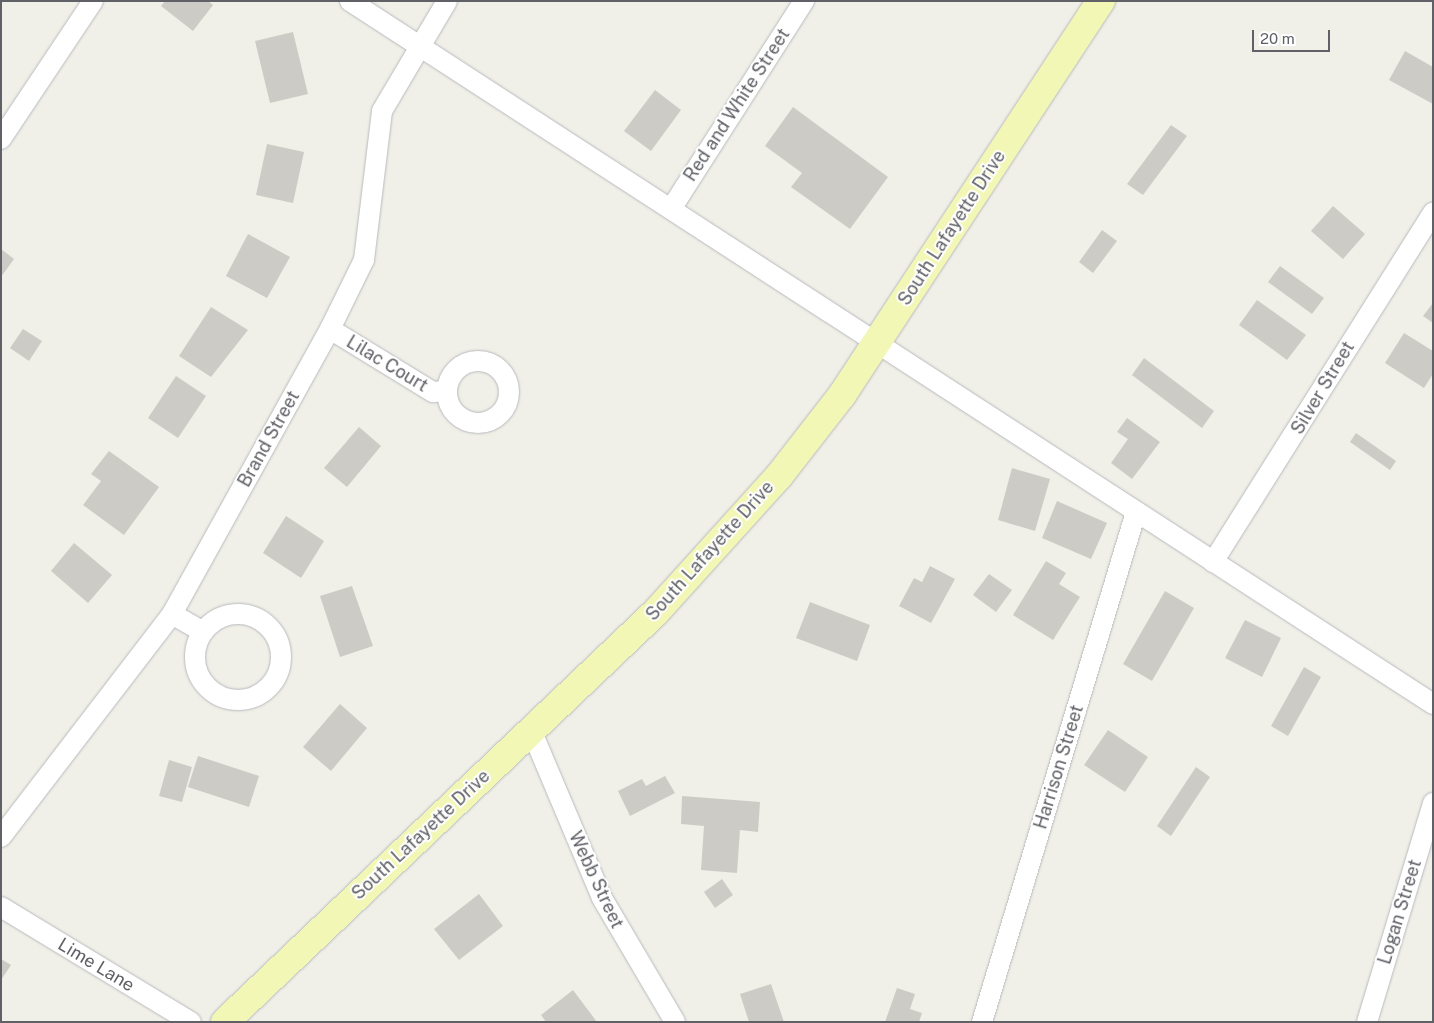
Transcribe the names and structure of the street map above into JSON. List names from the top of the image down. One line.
{"streets":{"main road":["South Lafayette Drive"],"street":["Red and White Street","Lilac Court","Silver Street","Brand Street","Harrison Street","Webb Street","Logan Street","Lime Lane"]},"crossings":[["South Lafayette Drive","Webb Street"],["Lilac Court","Brand Street"]],"scale_bar":"20 m"}
